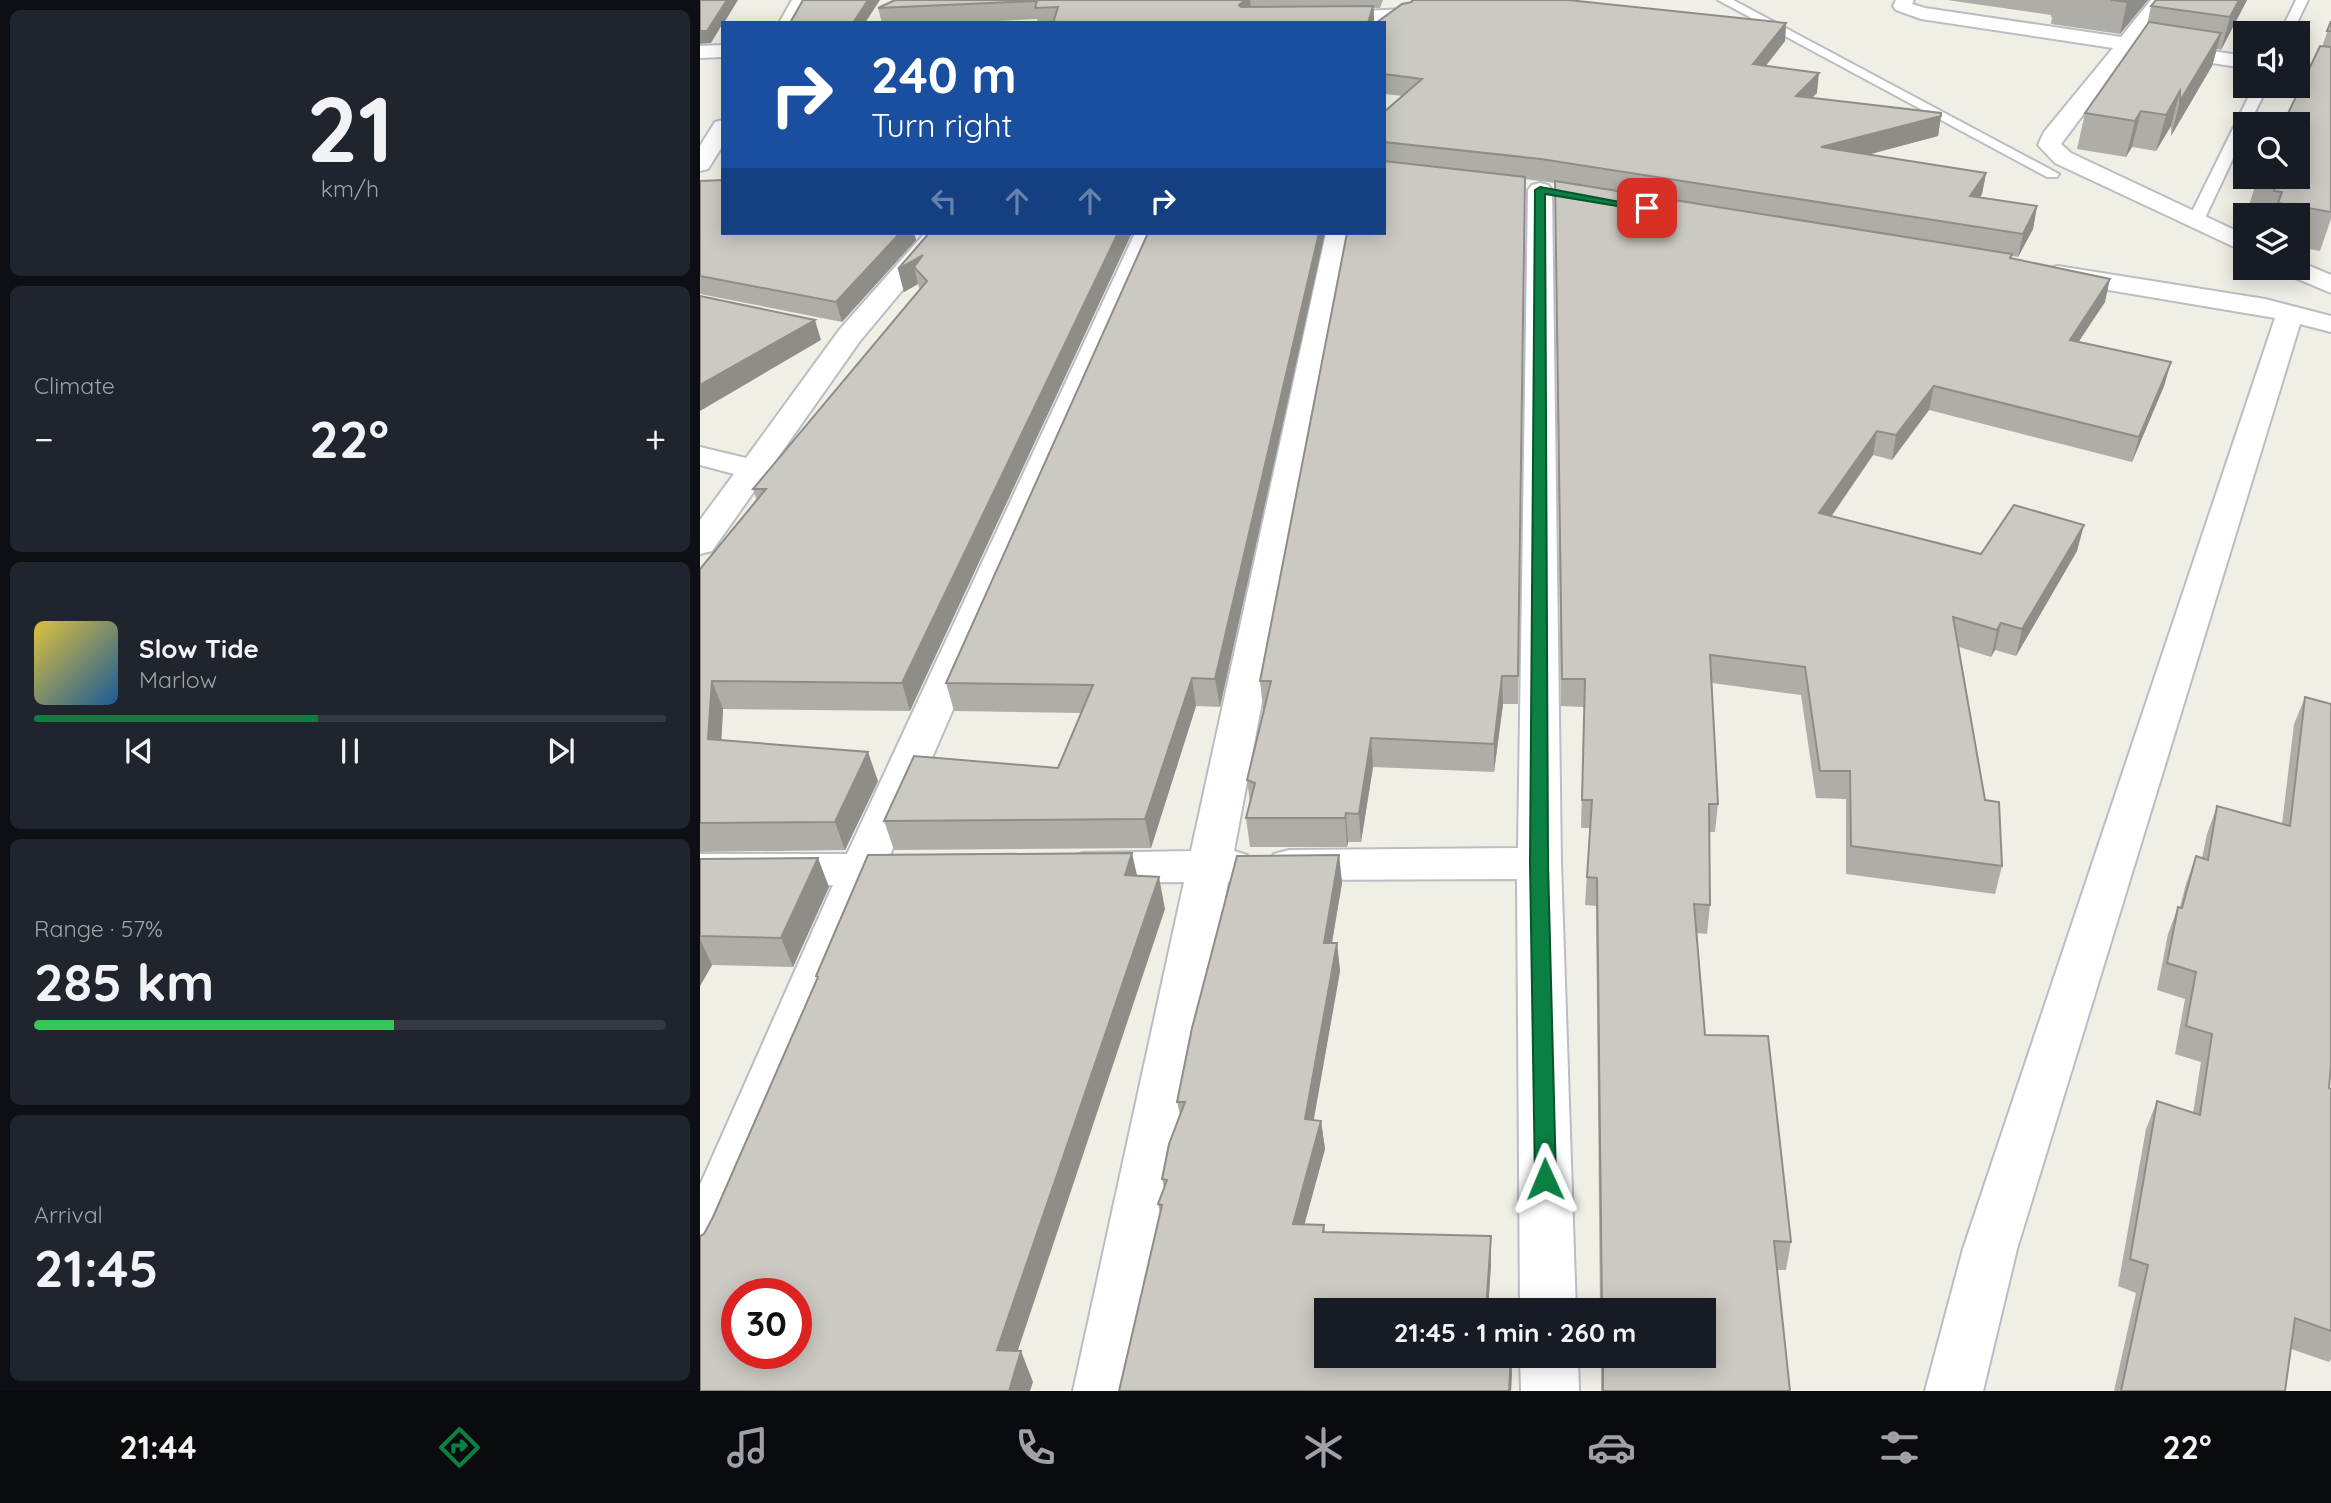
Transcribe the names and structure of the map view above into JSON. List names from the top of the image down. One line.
{"page":{"tile":[["21","km/h"],"Climate",["Range · 57%","285 km"],["Arrival","21:45"]],"turn":["240 m","Turn right"],"heat":["−","22°","+"],"song":["Slow Tide","Marlow"],"limit":"30","trip":"21:45 · 1 min · 260 m","tabs":["21:44","22°"]}}
